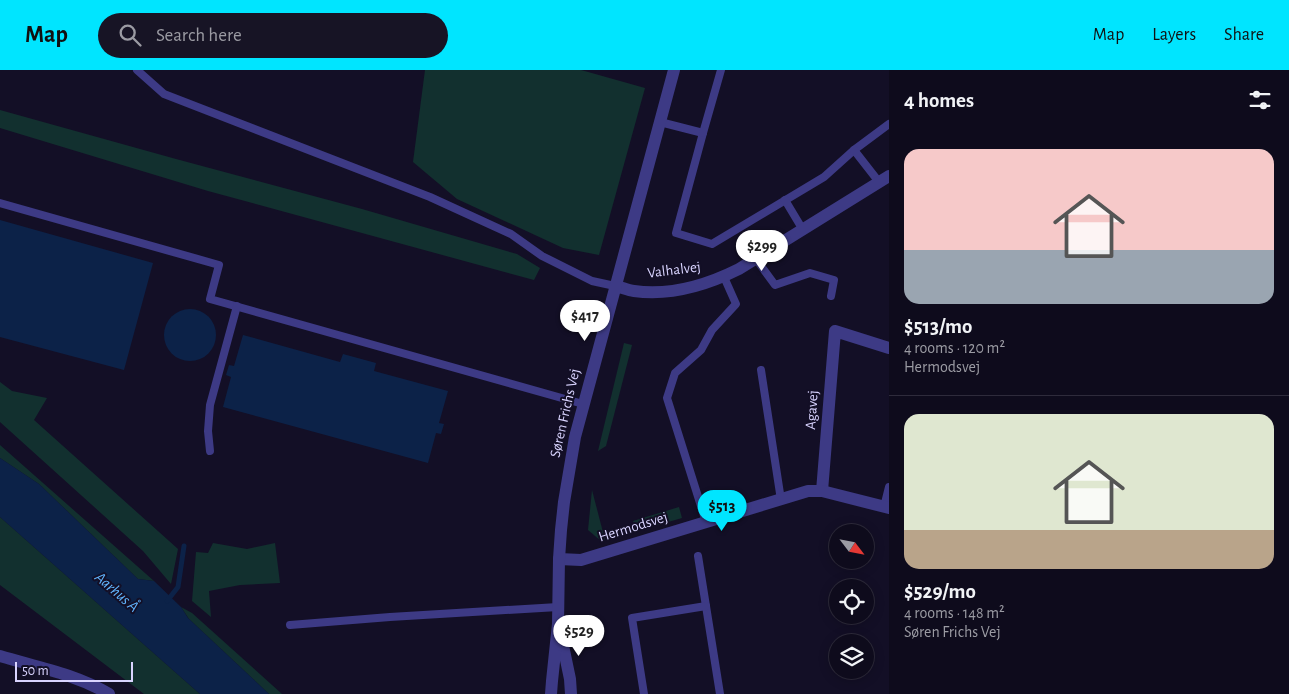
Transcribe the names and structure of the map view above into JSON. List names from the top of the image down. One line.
{"streets":{"street":["Valhalvej","Agavej","Søren Frichs Vej","Hermodsvej"]},"crossings":[["Valhalvej","Søren Frichs Vej"],["Agavej","Hermodsvej"],["Søren Frichs Vej","Hermodsvej"]],"water":["Aarhus Å"],"scale_bar":"50 m","north":"bottom right","page":{"header":"Map","search":"Search here","nav":["Map","Layers","Share"],"heading":"4 homes","list":[{"name":"$513/mo","note":"4 rooms · 120 m² · Hermodsvej"},{"name":"$529/mo","note":"4 rooms · 148 m² · Søren Frichs Vej"}],"price":["$299","$417","$513","$529"],"scale":"50 m"}}
